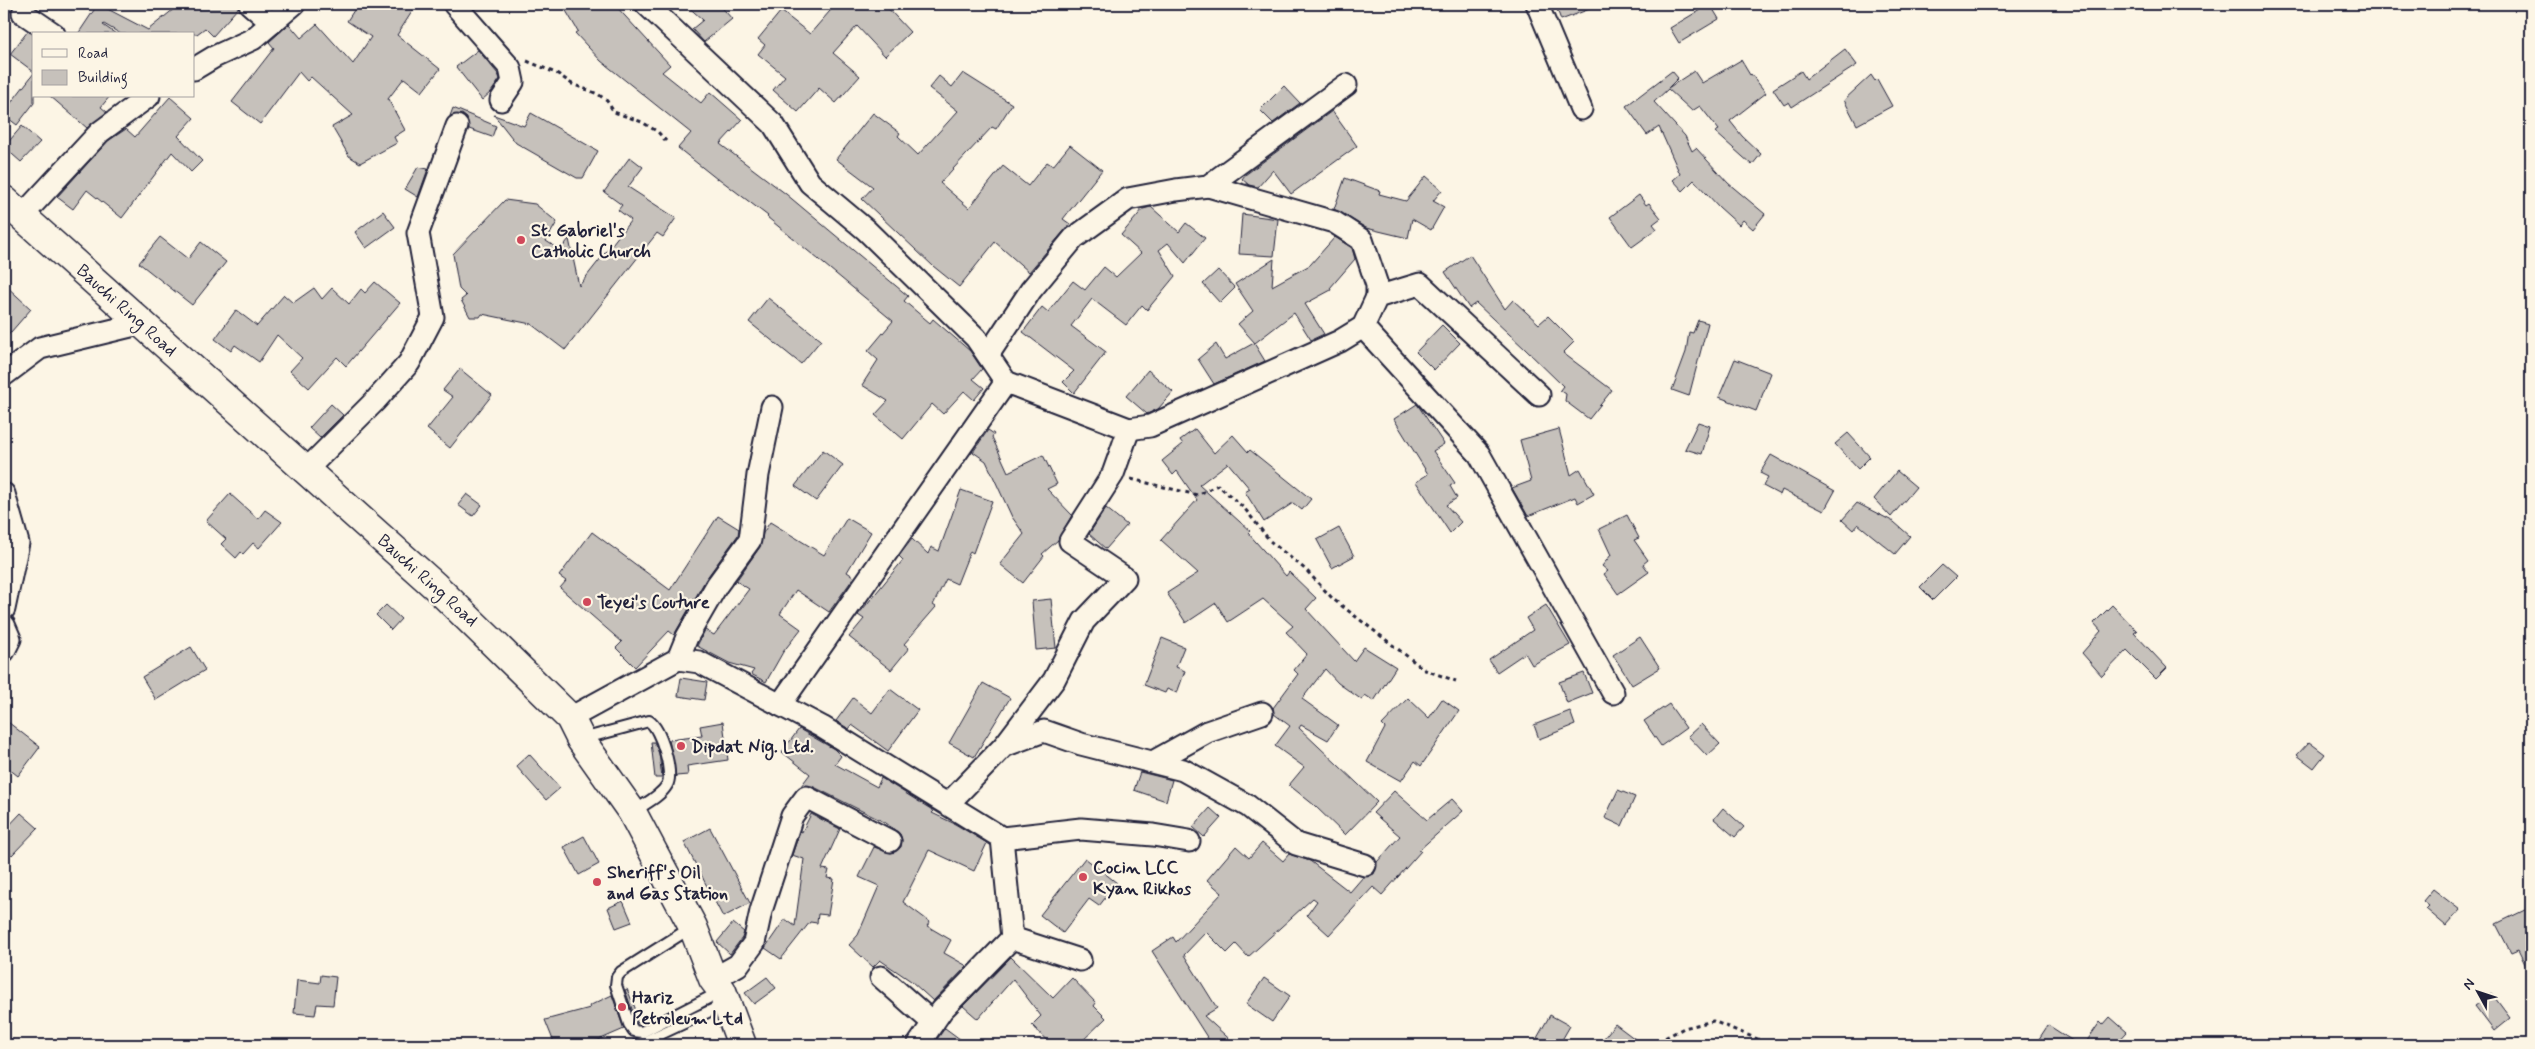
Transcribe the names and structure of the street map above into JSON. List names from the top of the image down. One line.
{"streets":{"main road":["Bauchi Ring Road"]},"places":["St. Gabriel's Catholic Church","Teyei's Couture","Dipdat Nig. Ltd.","Cocin LCC Kyan Rikkos","Sheriff's Oil and Gas Station","Hariz Petroleum Ltd"],"legend":["Road","Building"],"north":"top left"}
